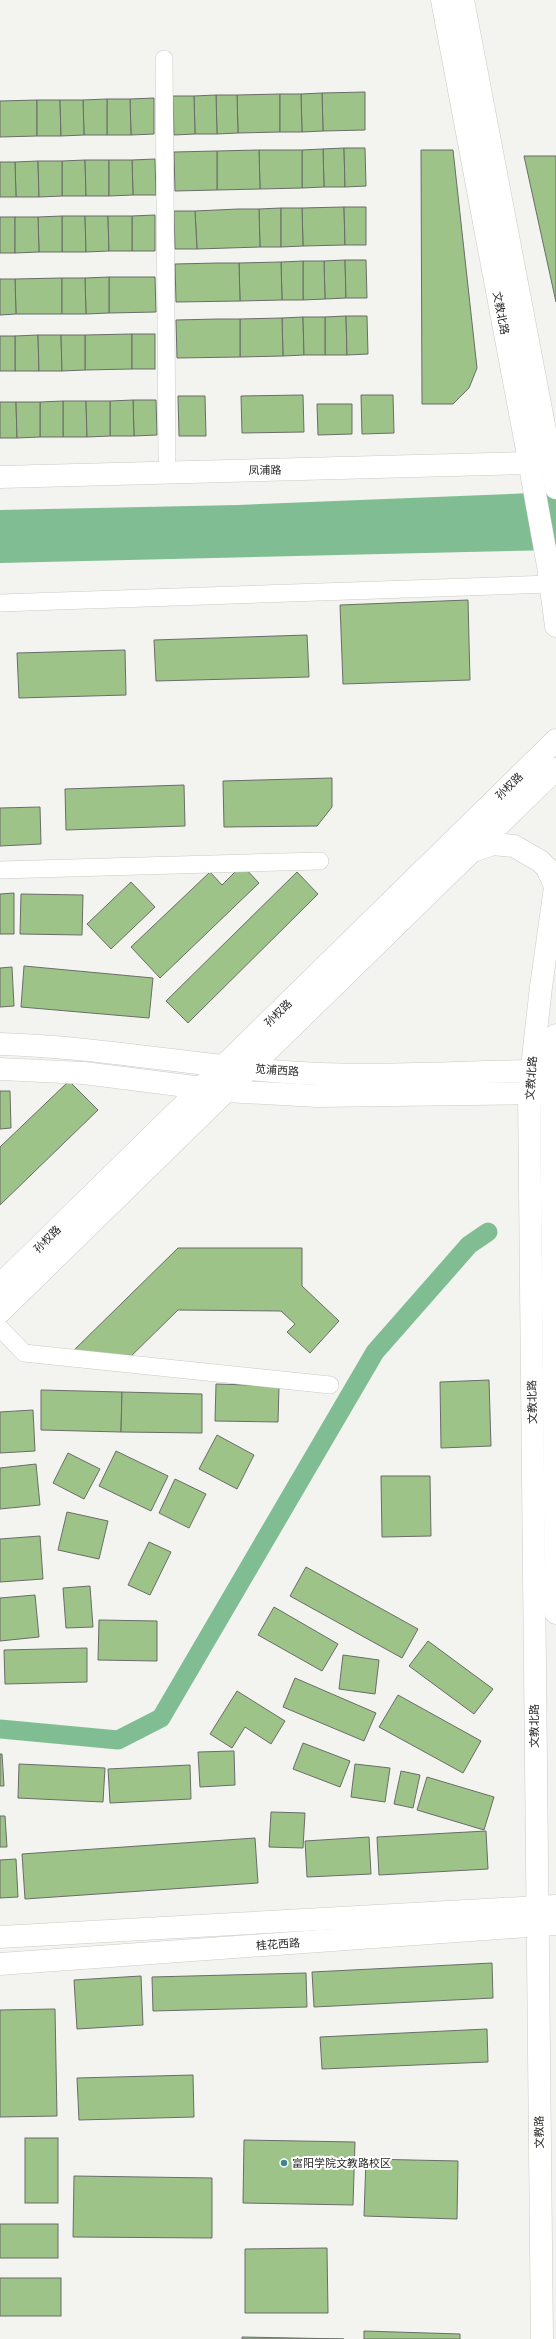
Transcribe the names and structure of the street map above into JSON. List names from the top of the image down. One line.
{"streets":{"street":["文教北路","凤浦路","孙权路","苋浦西路","桂花西路","文教路"]},"crossings":[["文教北路","凤浦路"],["文教北路","苋浦西路"],["文教北路","桂花西路"],["文教北路","文教路"],["孙权路","苋浦西路"],["桂花西路","文教路"]],"places":["富阳学院文教路校区"]}
